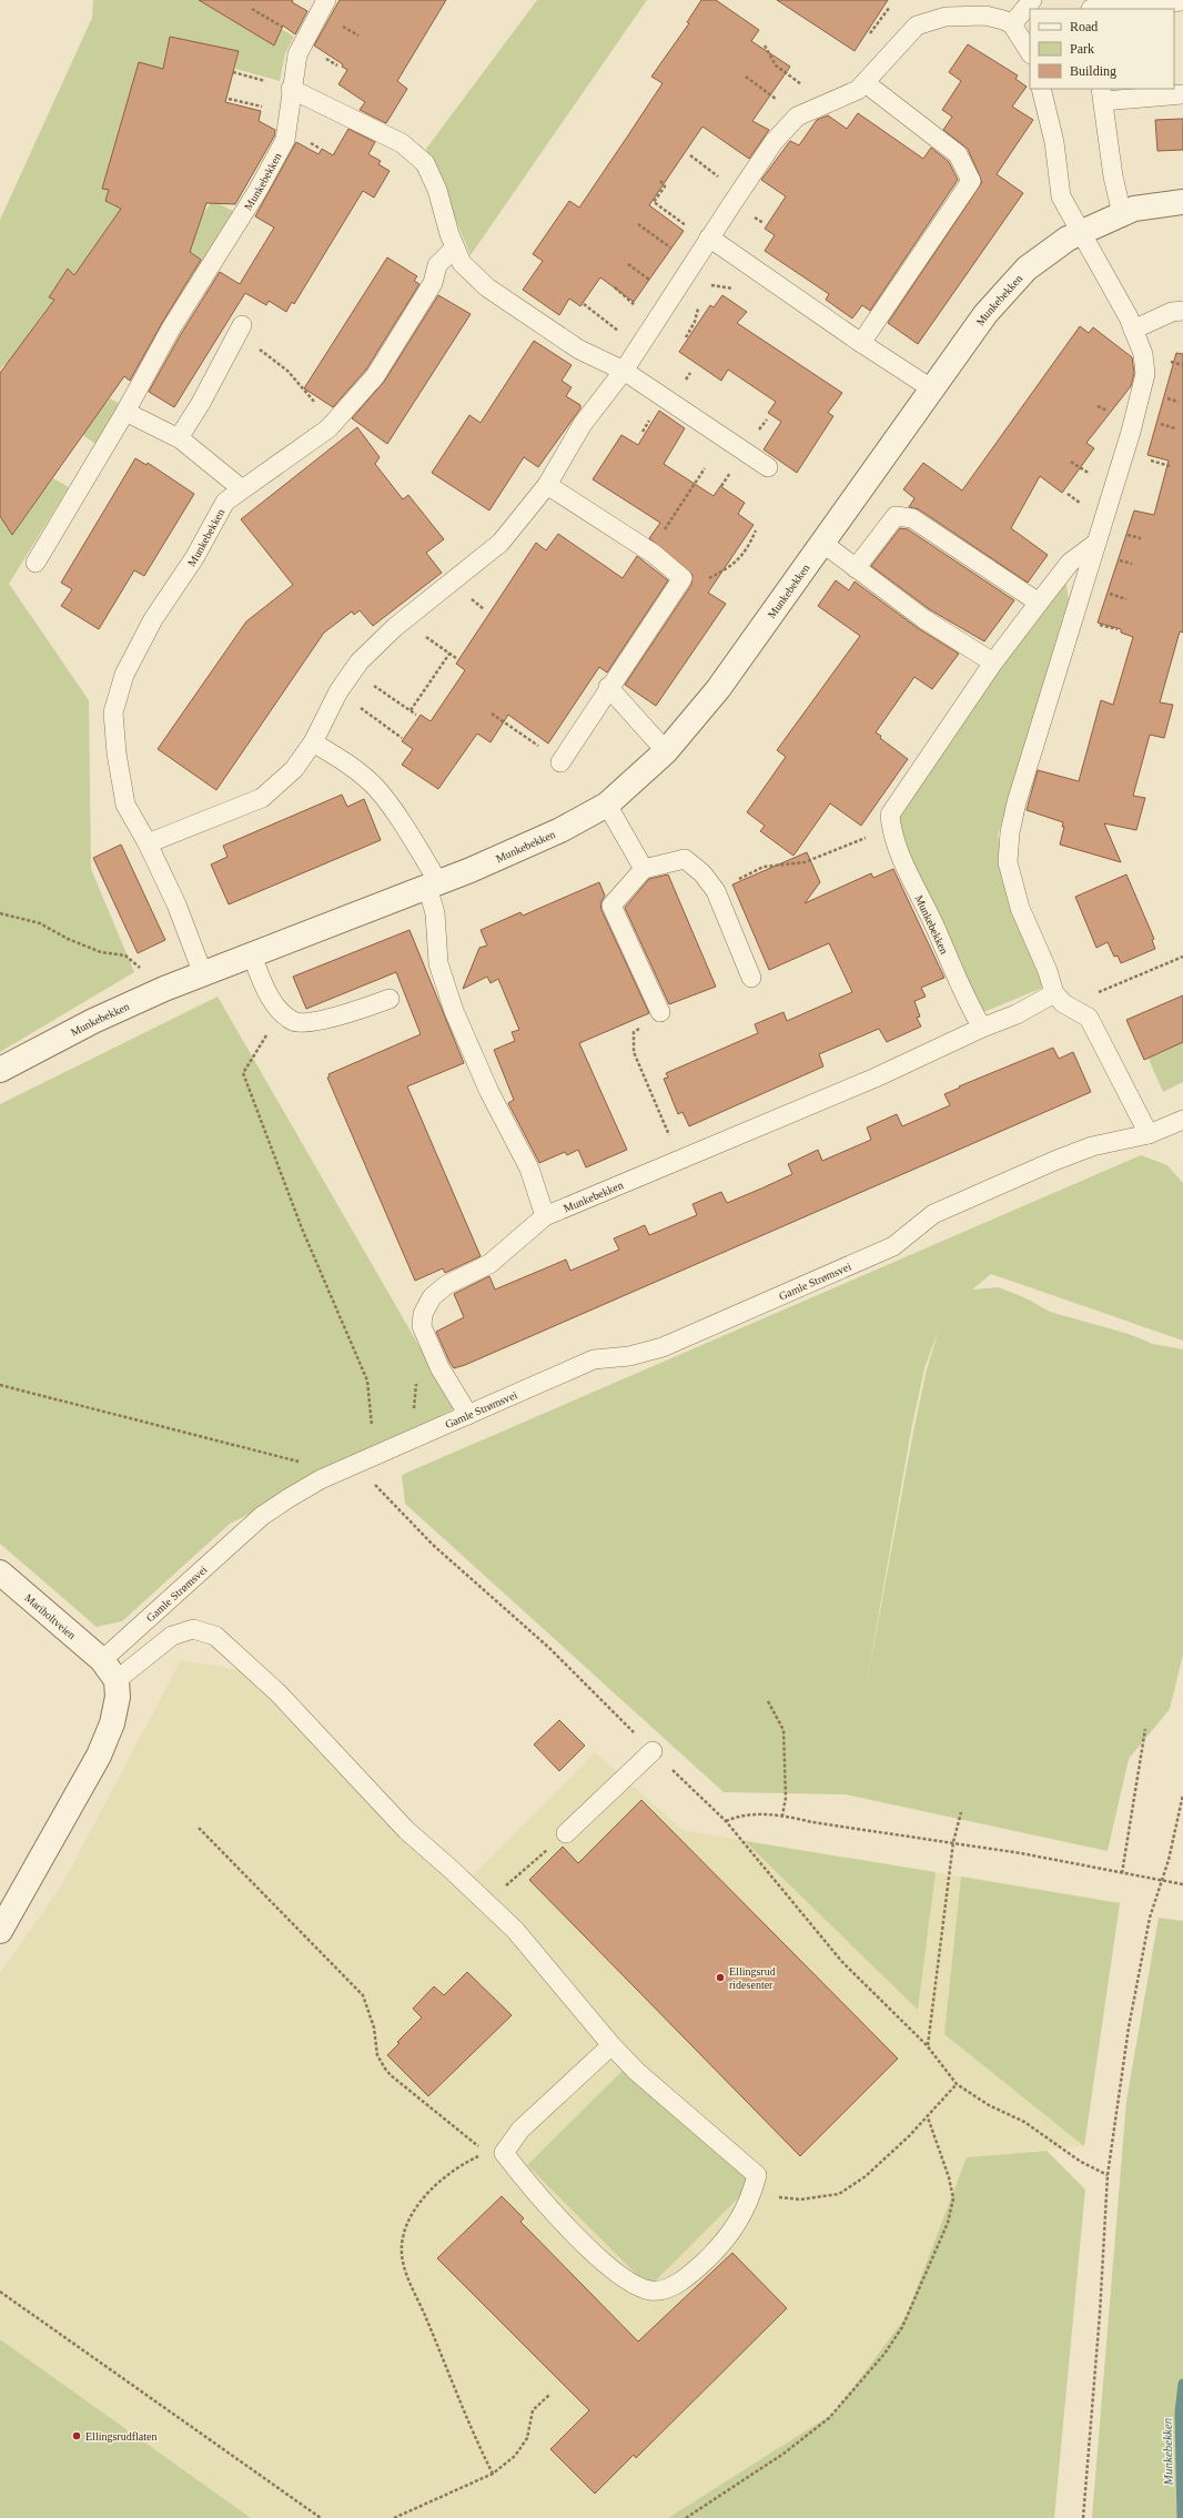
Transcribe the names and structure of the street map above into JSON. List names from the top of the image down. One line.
{"streets":{"street":["Munkebekken","Mariholtveien"],"lane":["Gamle Strømsvei"]},"crossings":[["Munkebekken","Gamle Strømsvei"],["Gamle Strømsvei","Mariholtveien"]],"water":["Munkebekken"],"places":["Ellingsrud ridesenter","Ellingsrudflaten"],"legend":["Road","Park","Building"]}
